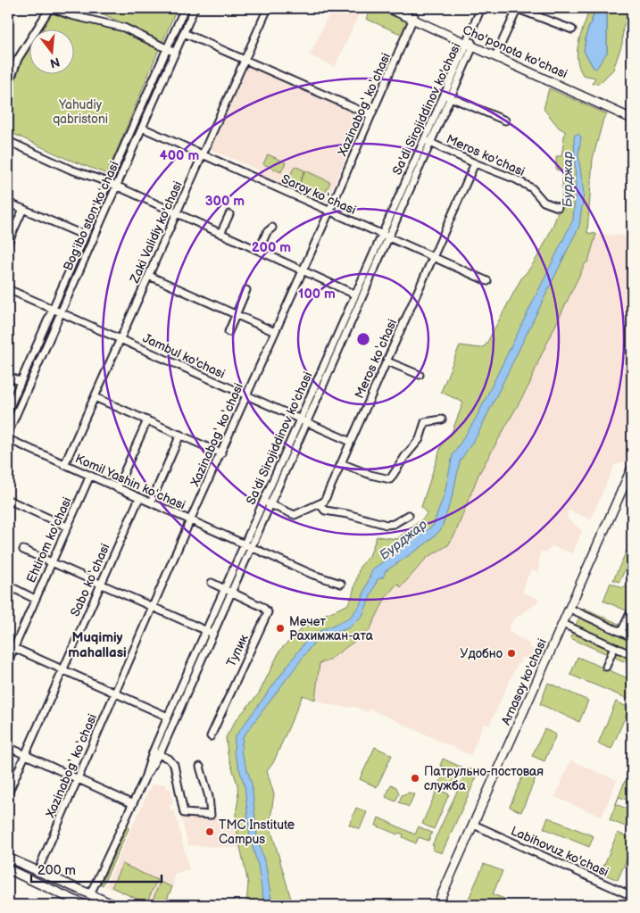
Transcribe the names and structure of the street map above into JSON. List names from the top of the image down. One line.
{"streets":{"main road":["Cho'ponota ko'chasi","Arnasoy ko'chasi"],"street":["Xazinabog‘ ko‘chasi","Sa'di Sirojiddinov ko'chasi","Meros ko'chasi","Saroy ko‘chasi","Bogʻiboʻston koʻchasi","Zaki Validiy ko'chasi","Jambul ko'chasi","Meros ko‘chasi","Komil Yashin koʻchasi","Ehtirom ko'chasi","Sabo ko‘chasi","Тупик","Labihovuz ko'chasi"]},"crossings":[["Cho'ponota ko'chasi","Xazinabog‘ ko‘chasi"],["Cho'ponota ko'chasi","Sa'di Sirojiddinov ko'chasi"],["Xazinabog‘ ko‘chasi","Saroy ko‘chasi"],["Xazinabog‘ ko‘chasi","Jambul ko'chasi"],["Xazinabog‘ ko‘chasi","Komil Yashin koʻchasi"],["Sa'di Sirojiddinov ko'chasi","Meros ko'chasi"],["Sa'di Sirojiddinov ko'chasi","Saroy ko‘chasi"],["Sa'di Sirojiddinov ko'chasi","Jambul ko'chasi"],["Sa'di Sirojiddinov ko'chasi","Komil Yashin koʻchasi"],["Sa'di Sirojiddinov ko'chasi","Тупик"],["Meros ko'chasi","Meros ko‘chasi"],["Saroy ko‘chasi","Bogʻiboʻston koʻchasi"],["Saroy ko‘chasi","Zaki Validiy ko'chasi"],["Saroy ko‘chasi","Meros ko‘chasi"],["Bogʻiboʻston koʻchasi","Jambul ko'chasi"],["Zaki Validiy ko'chasi","Jambul ko'chasi"],["Zaki Validiy ko'chasi","Komil Yashin koʻchasi"],["Jambul ko'chasi","Meros ko‘chasi"],["Komil Yashin koʻchasi","Ehtirom ko'chasi"],["Komil Yashin koʻchasi","Sabo ko‘chasi"],["Arnasoy ko'chasi","Labihovuz ko'chasi"]],"districts":["Muqimiy mahallasi"],"water":["Бурджар"],"parks":["Yahudiy qabristoni"],"places":["Мечет Рахимжан-ата","Удобно","Патрульно-постовая служба","TMC Institute Campus"],"scale_bar":"200 m","north":"bottom","rings":["400 m","300 m","200 m","100 m"]}
